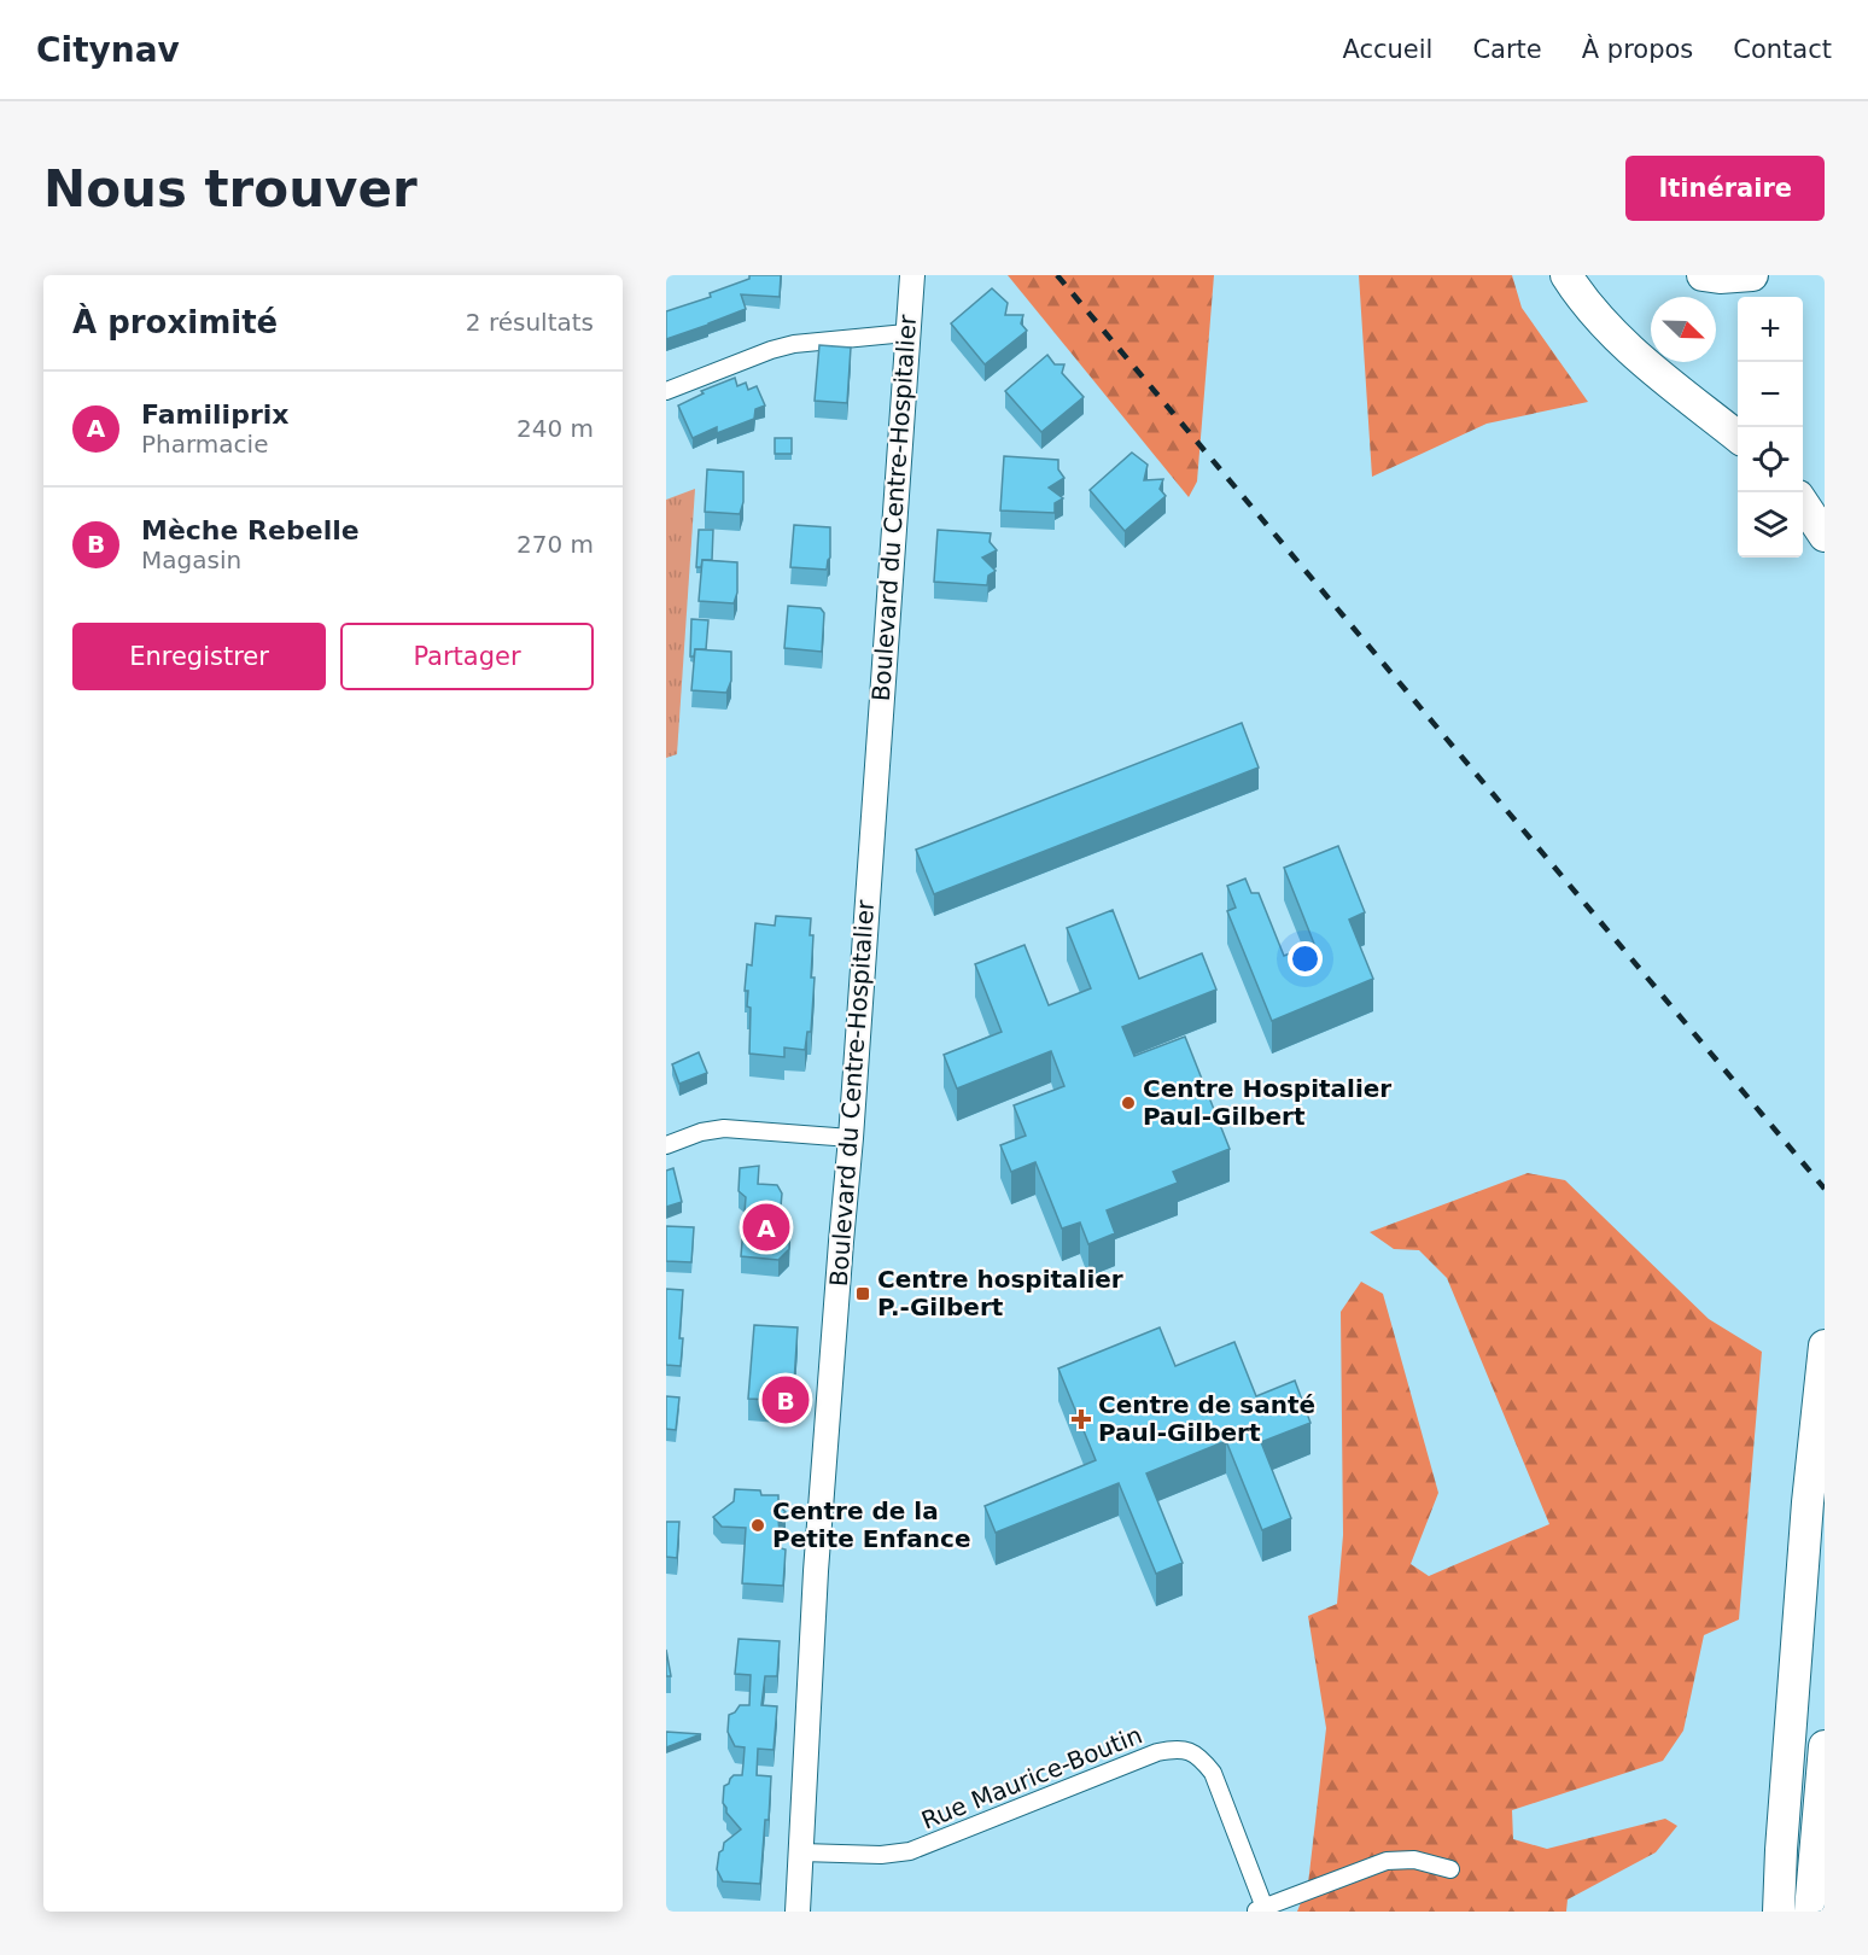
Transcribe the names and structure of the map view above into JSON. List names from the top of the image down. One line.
{"streets":{"street":["Boulevard du Centre-Hospitalier","Rue Maurice-Boutin"]},"crossings":[["Boulevard du Centre-Hospitalier","Rue Maurice-Boutin"]],"places":{"other":["Centre Hospitalier Paul-Gilbert","Centre de la Petite Enfance"],"transit":["Centre hospitalier P.-Gilbert"],"health":["Centre de santé Paul-Gilbert"]},"north":"bottom right","page":{"header":"Citynav","nav":["Accueil","Carte","À propos","Contact"],"buttons":["Itinéraire",["Enregistrer","Partager"]],"title":"Nous trouver","heading":["À proximité","2 résultats"],"map_buttons":["+","−"],"list":[{"mark":"A","name":"Familiprix","note":"Pharmacie","value":"240 m"},{"mark":"B","name":"Mèche Rebelle","note":"Magasin","value":"270 m"}],"pins":["A","B"]}}
